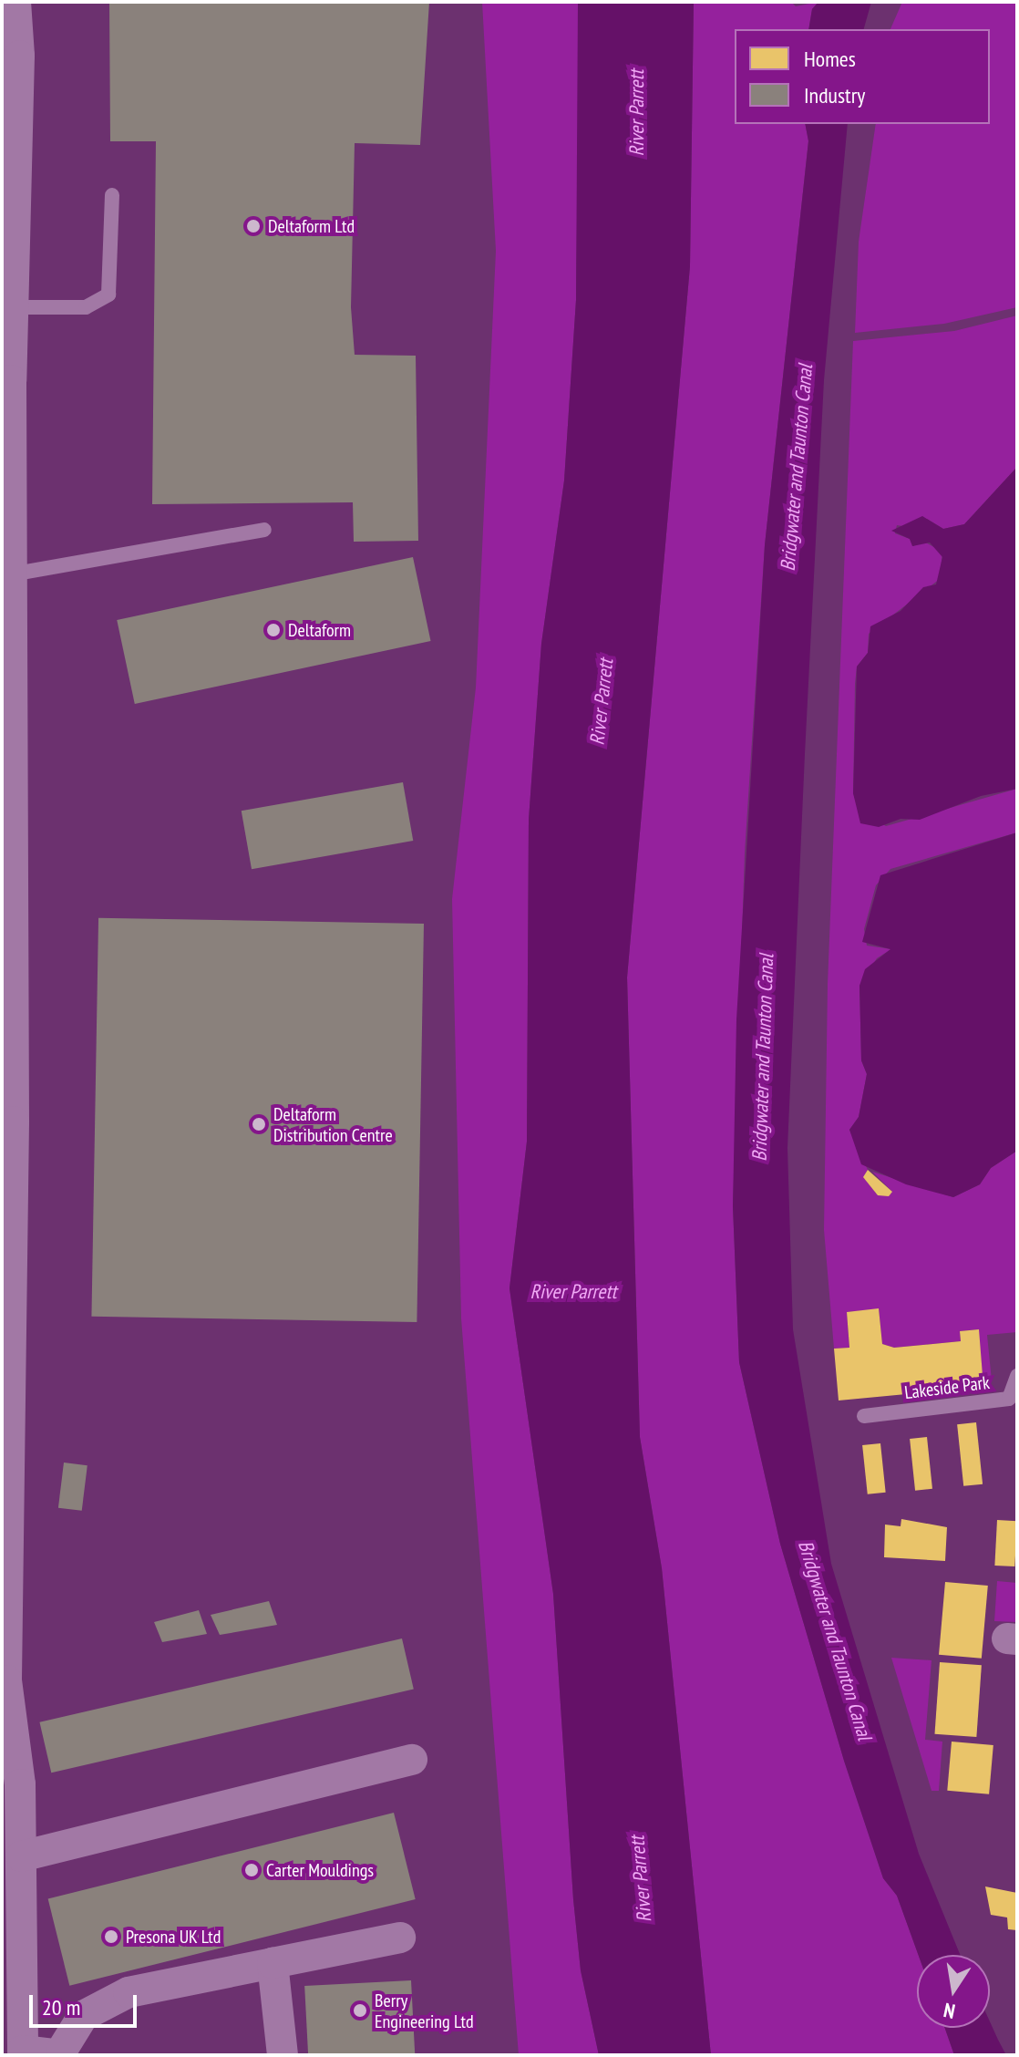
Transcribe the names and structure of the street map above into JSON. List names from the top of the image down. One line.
{"streets":{"lane":["Lakeside Park"]},"water":["River Parrett","Bridgwater and Taunton Canal"],"places":["Deltaform Ltd","Deltaform","Deltaform Distribution Centre","Carter Mouldings","Presona UK Ltd","Berry Engineering Ltd"],"legend":["Homes","Industry"],"scale_bar":"20 m","north":"bottom"}
